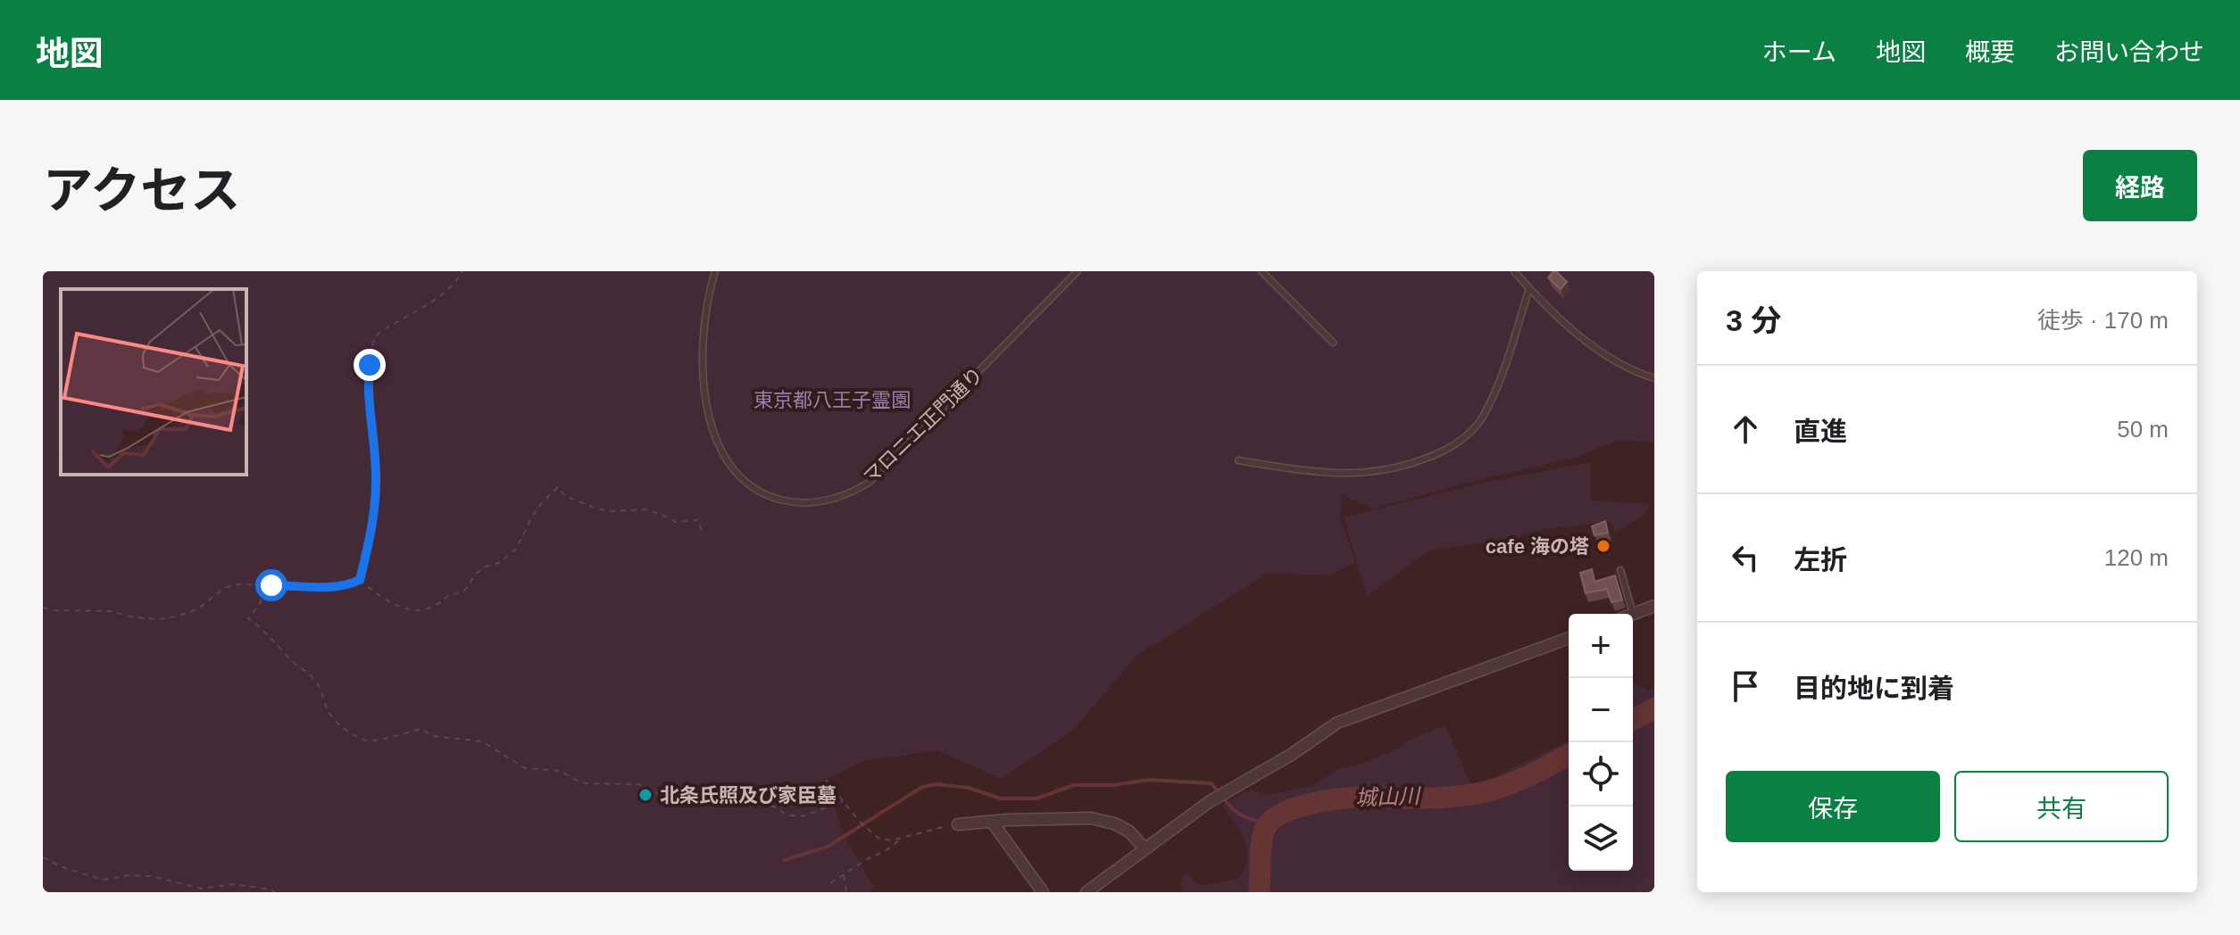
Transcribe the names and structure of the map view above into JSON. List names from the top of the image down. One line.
{"streets":{"lane":["マロニエ正門通り"]},"water":["城山川"],"parks":["東京都八王子霊園"],"places":["cafe 海の塔","北条氏照及び家臣墓"],"page":{"header":"地図","nav":["ホーム","地図","概要","お問い合わせ"],"title":"アクセス","buttons":["経路",["保存","共有"]],"heading":["3 分","徒歩 · 170 m"],"list":[["直進","50 m"],["左折","120 m"],"目的地に到着"],"map_buttons":["+","−"]}}
